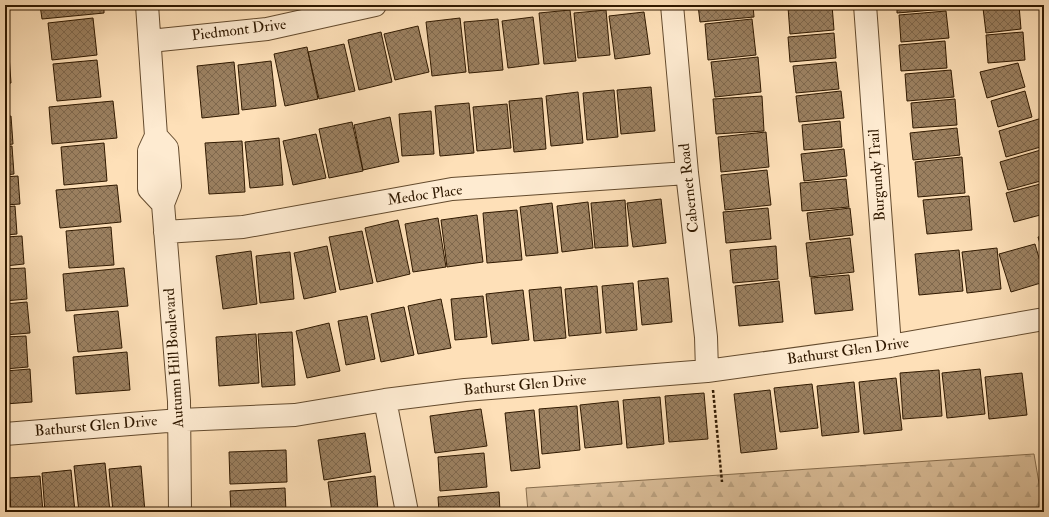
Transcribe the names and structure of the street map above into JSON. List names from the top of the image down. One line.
{"streets":{"street":["Piedmont Drive","Burgundy Trail","Cabernet Road","Medoc Place","Bathurst Glen Drive","Autumn Hill Boulevard"]},"crossings":[["Piedmont Drive","Autumn Hill Boulevard"],["Burgundy Trail","Bathurst Glen Drive"],["Cabernet Road","Medoc Place"],["Cabernet Road","Bathurst Glen Drive"],["Medoc Place","Autumn Hill Boulevard"],["Bathurst Glen Drive","Autumn Hill Boulevard"]]}
